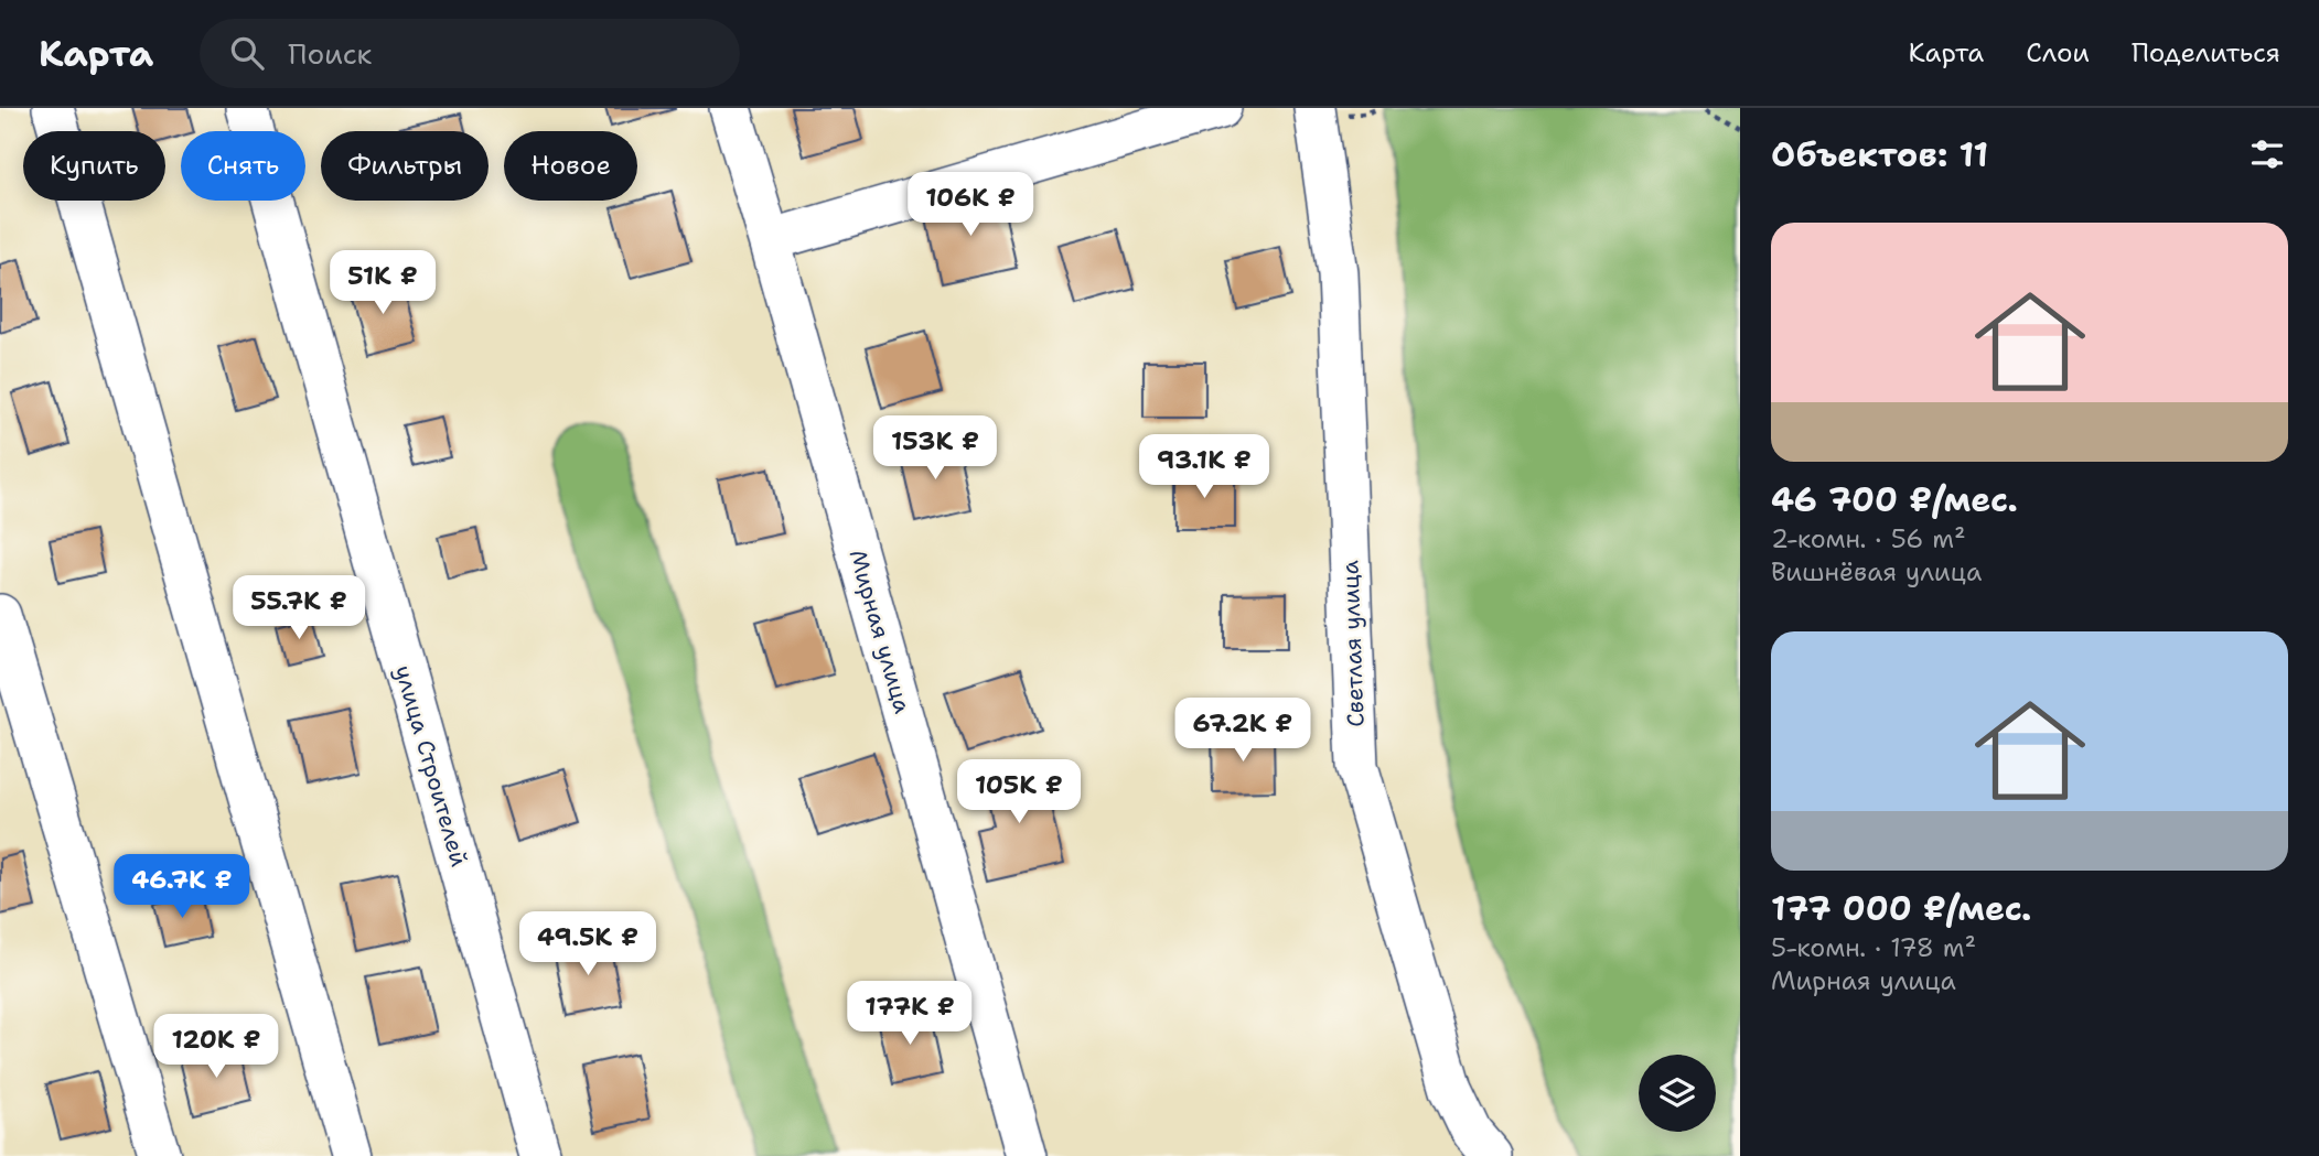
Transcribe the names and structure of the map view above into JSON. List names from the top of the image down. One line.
{"streets":{"street":["Мирная улица","Светлая улица","улица Строителей"]},"page":{"header":"Карта","search":"Поиск","nav":["Карта","Слои","Поделиться"],"heading":"Объектов: 11","chip":["Купить","Снять","Фильтры","Новое"],"price":["106K ₽","51K ₽","153K ₽","93.1K ₽","55.7K ₽","67.2K ₽","105K ₽","46.7K ₽","49.5K ₽","177K ₽","120K ₽"],"list":[{"name":"46 700 ₽/мес.","note":"2-комн. · 56 m² · Вишнёвая улица"},{"name":"177 000 ₽/мес.","note":"5-комн. · 178 m² · Мирная улица"}]}}
